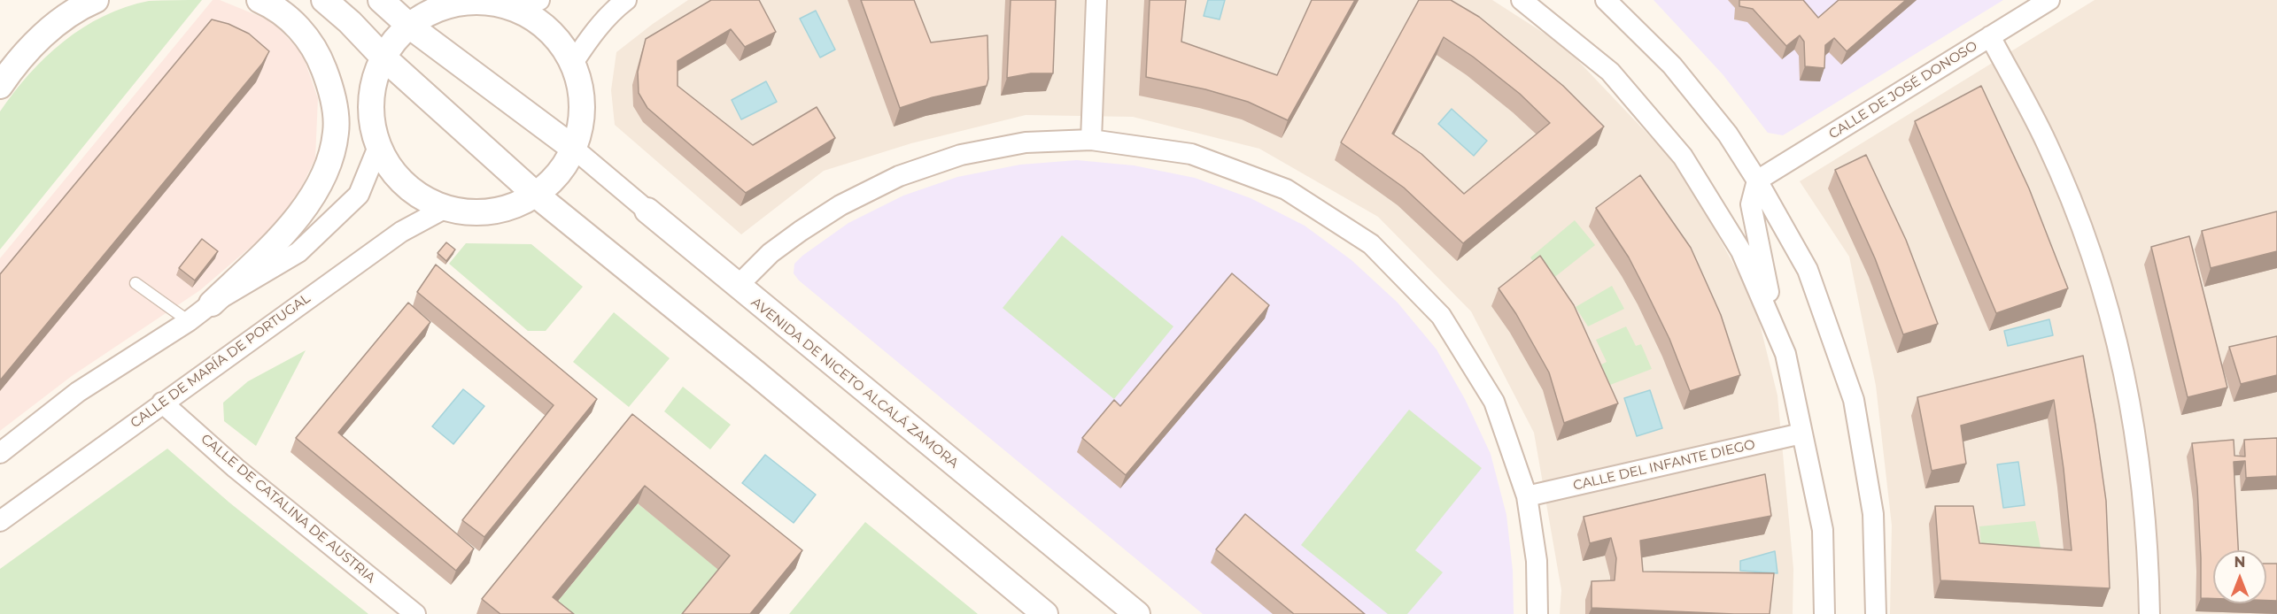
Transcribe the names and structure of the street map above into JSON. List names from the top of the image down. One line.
{"streets":{"street":["CALLE DE JOSÉ DONOSO","CALLE DE MARÍA DE PORTUGAL","AVENIDA DE NICETO ALCALÁ ZAMORA","CALLE DEL INFANTE DIEGO","CALLE DE CATALINA DE AUSTRIA"]},"crossings":[["CALLE DE MARÍA DE PORTUGAL","CALLE DE CATALINA DE AUSTRIA"]],"north":"top"}
